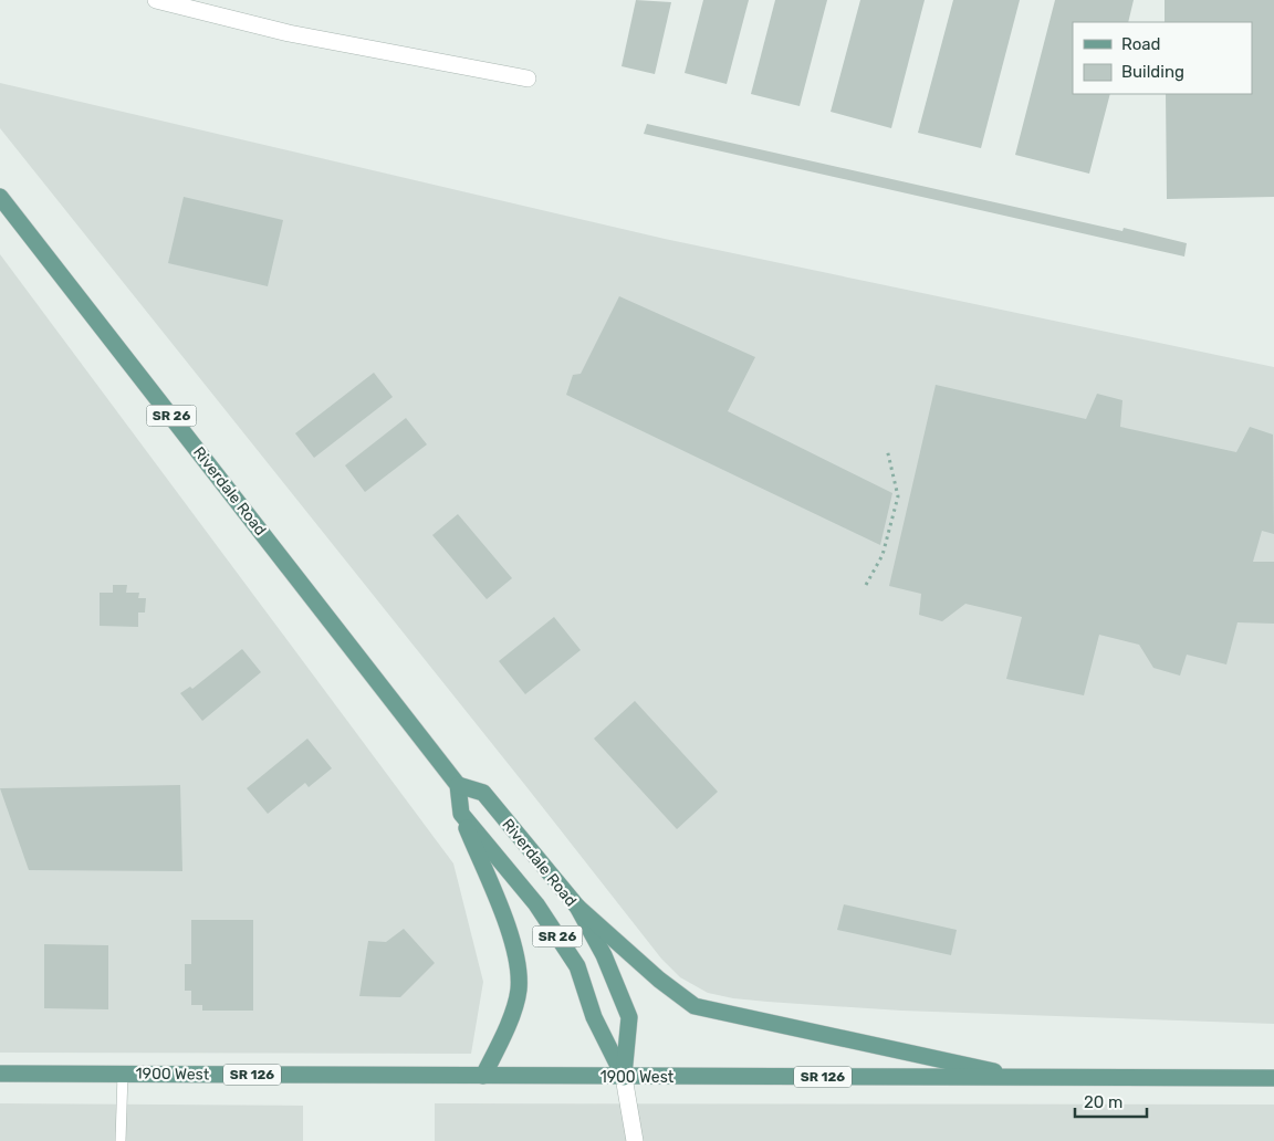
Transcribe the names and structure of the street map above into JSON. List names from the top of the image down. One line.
{"streets":{"main road":["SR 26","Riverdale Road","1900 West","SR 126"]},"crossings":[["Riverdale Road","1900 West"]],"legend":["Road","Building"],"scale_bar":"20 m"}
